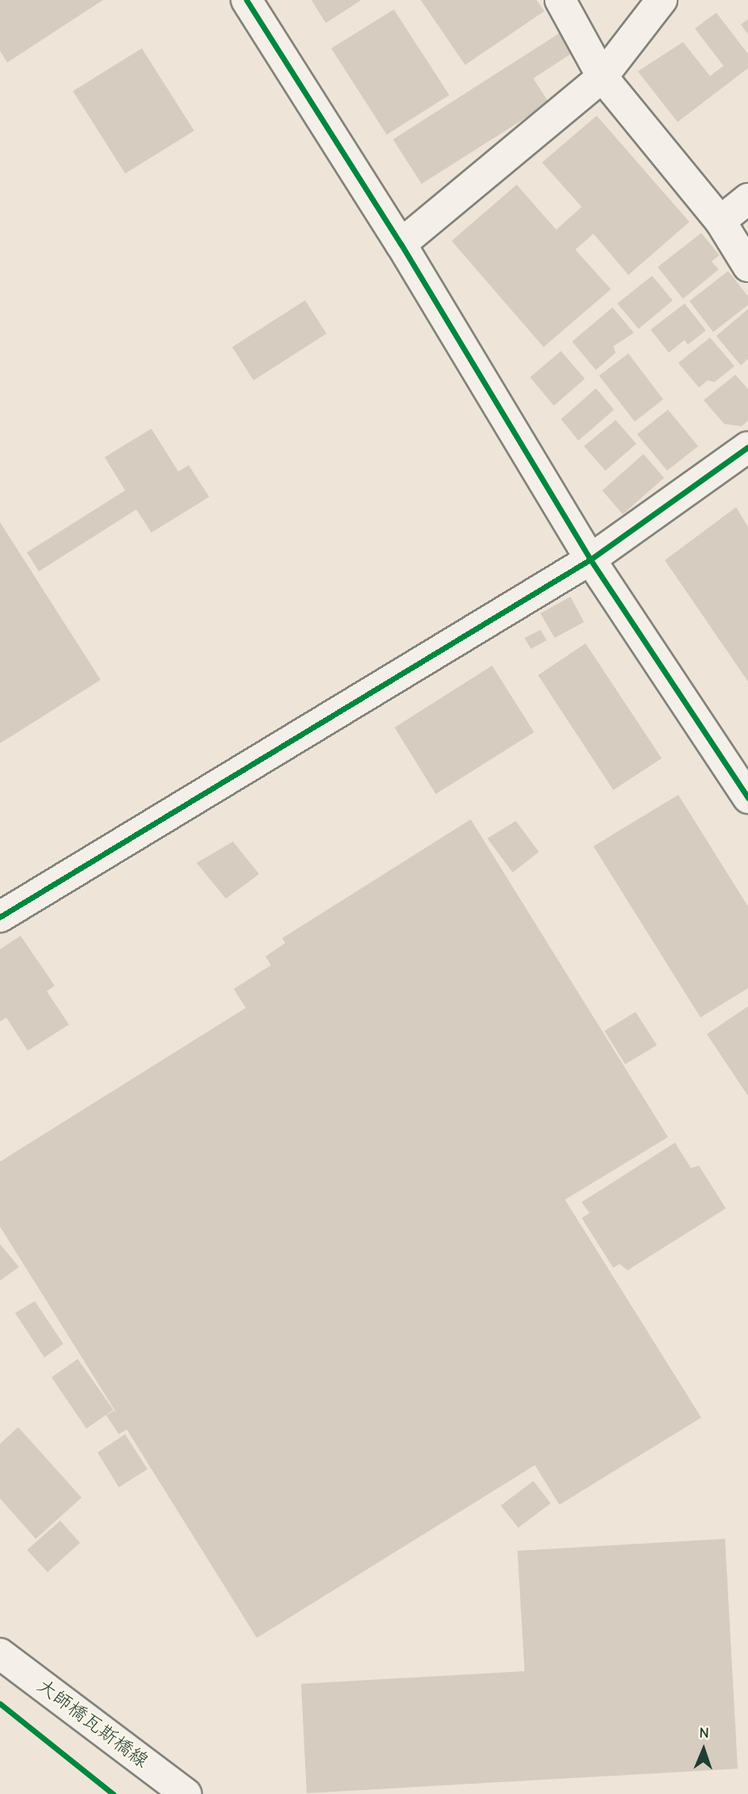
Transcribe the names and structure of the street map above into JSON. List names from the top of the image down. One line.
{"streets":{"street":["大師橋瓦斯橋線"]},"north":"top"}
